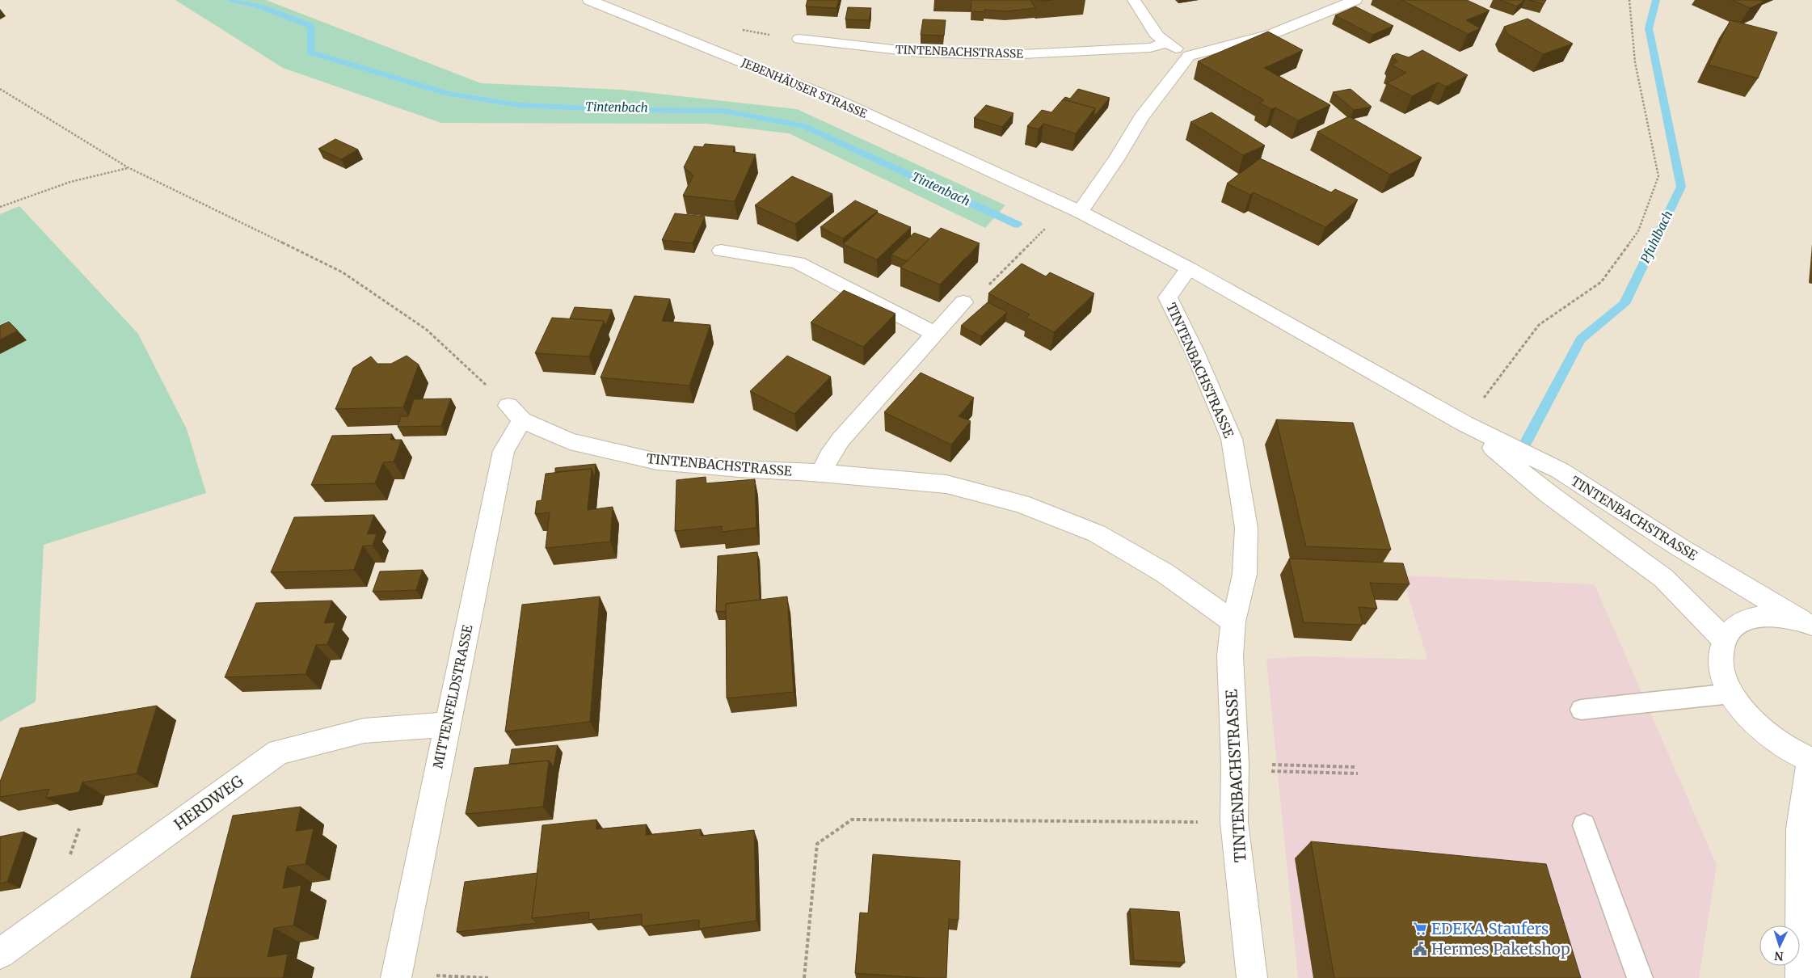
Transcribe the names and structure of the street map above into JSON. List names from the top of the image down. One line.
{"streets":{"street":["TINTENBACHSTRASSE","JEBENHÄUSER STRASSE","MITTENFELDSTRASSE","HERDWEG"]},"crossings":[["TINTENBACHSTRASSE","JEBENHÄUSER STRASSE"],["TINTENBACHSTRASSE","MITTENFELDSTRASSE"],["MITTENFELDSTRASSE","HERDWEG"]],"water":["Tintenbach","Pfuhlbach"],"places":{"supermarket":["EDEKA Staufers"],"public building":["Hermes Paketshop"]},"north":"bottom"}
